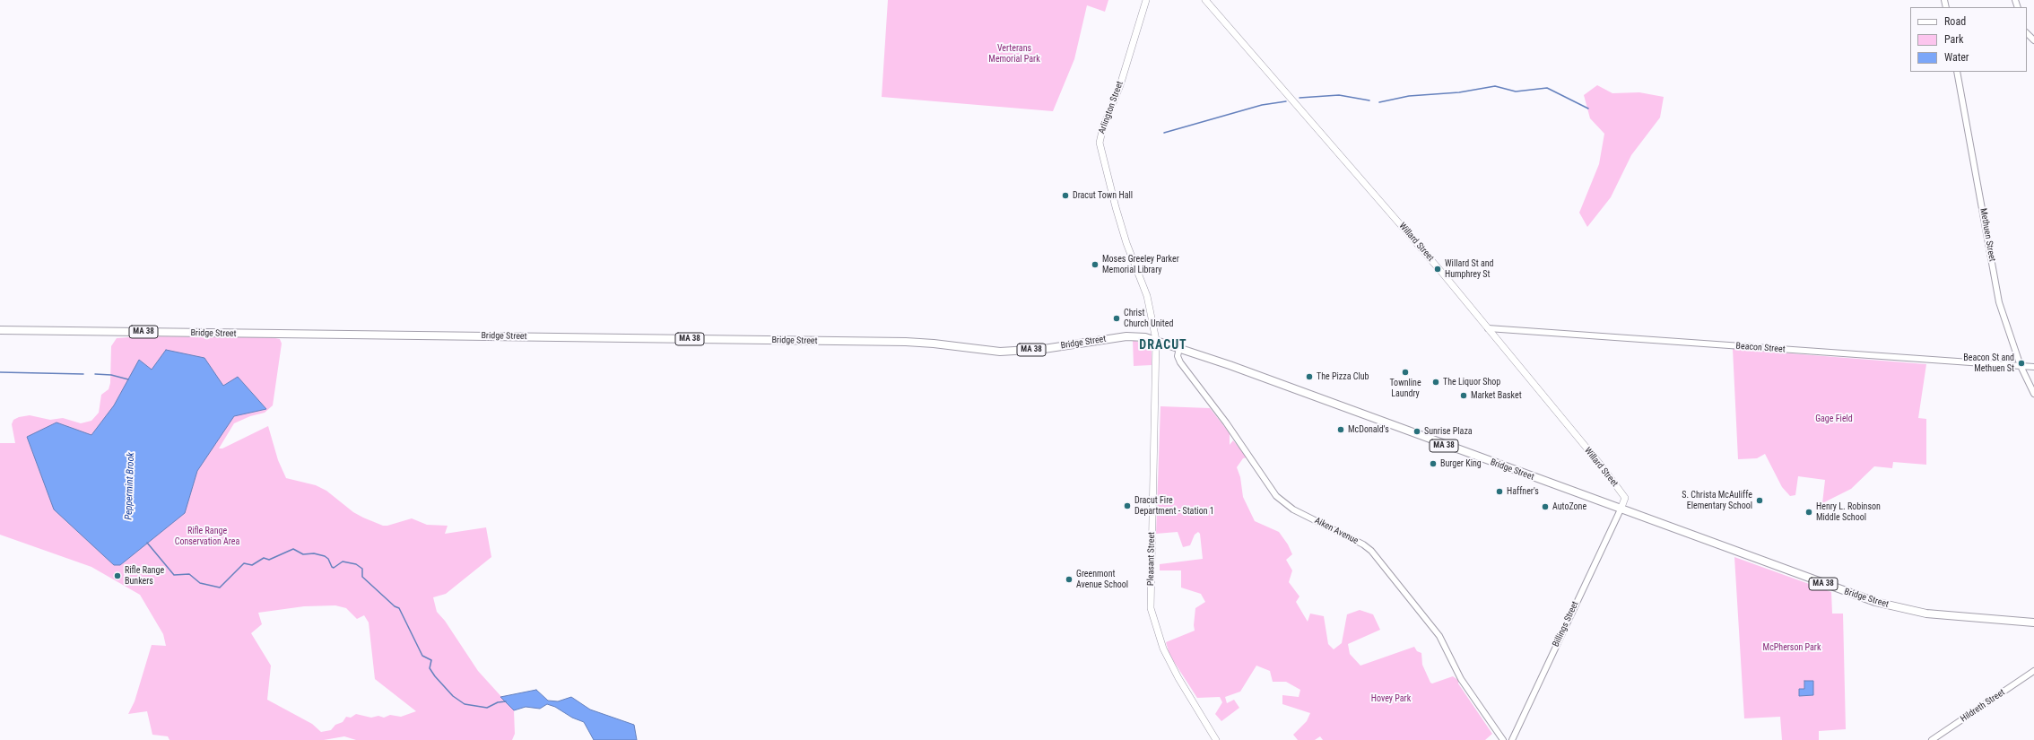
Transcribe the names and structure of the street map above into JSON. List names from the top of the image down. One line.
{"streets":{"main road":["Arlington Street","Willard Street","MA 38","Bridge Street","Pleasant Street"],"street":["Methuen Street","Beacon Street","Aiken Avenue","Billings Street","Hildreth Street"]},"crossings":[["Arlington Street","Bridge Street"],["Arlington Street","Pleasant Street"],["Methuen Street","Beacon Street"],["Willard Street","Bridge Street"],["Willard Street","Beacon Street"],["Willard Street","Billings Street"],["Bridge Street","Aiken Avenue"],["Bridge Street","Pleasant Street"],["Bridge Street","Billings Street"]],"districts":["DRACUT"],"water":["Peppermint Brook"],"parks":["Verterans Memorial Park","Gage Field","Rifle Range Conservation Area","McPherson Park","Hovey Park"],"places":["Dracut Town Hall","Moses Greeley Parker Memorial Library","Willard St and Humphrey St","Christ Church United","Beacon St and Methuen St","Townline Laundry","The Pizza Club","The Liquor Shop","Market Basket","McDonald's","Sunrise Plaza","Burger King","Haffner's","S. Christa McAuliffe Elementary School","Dracut Fire Department - Station 1","AutoZone","Henry L. Robinson Middle School","Rifle Range Bunkers","Greenmont Avenue School"],"legend":["Road","Park","Water"]}
